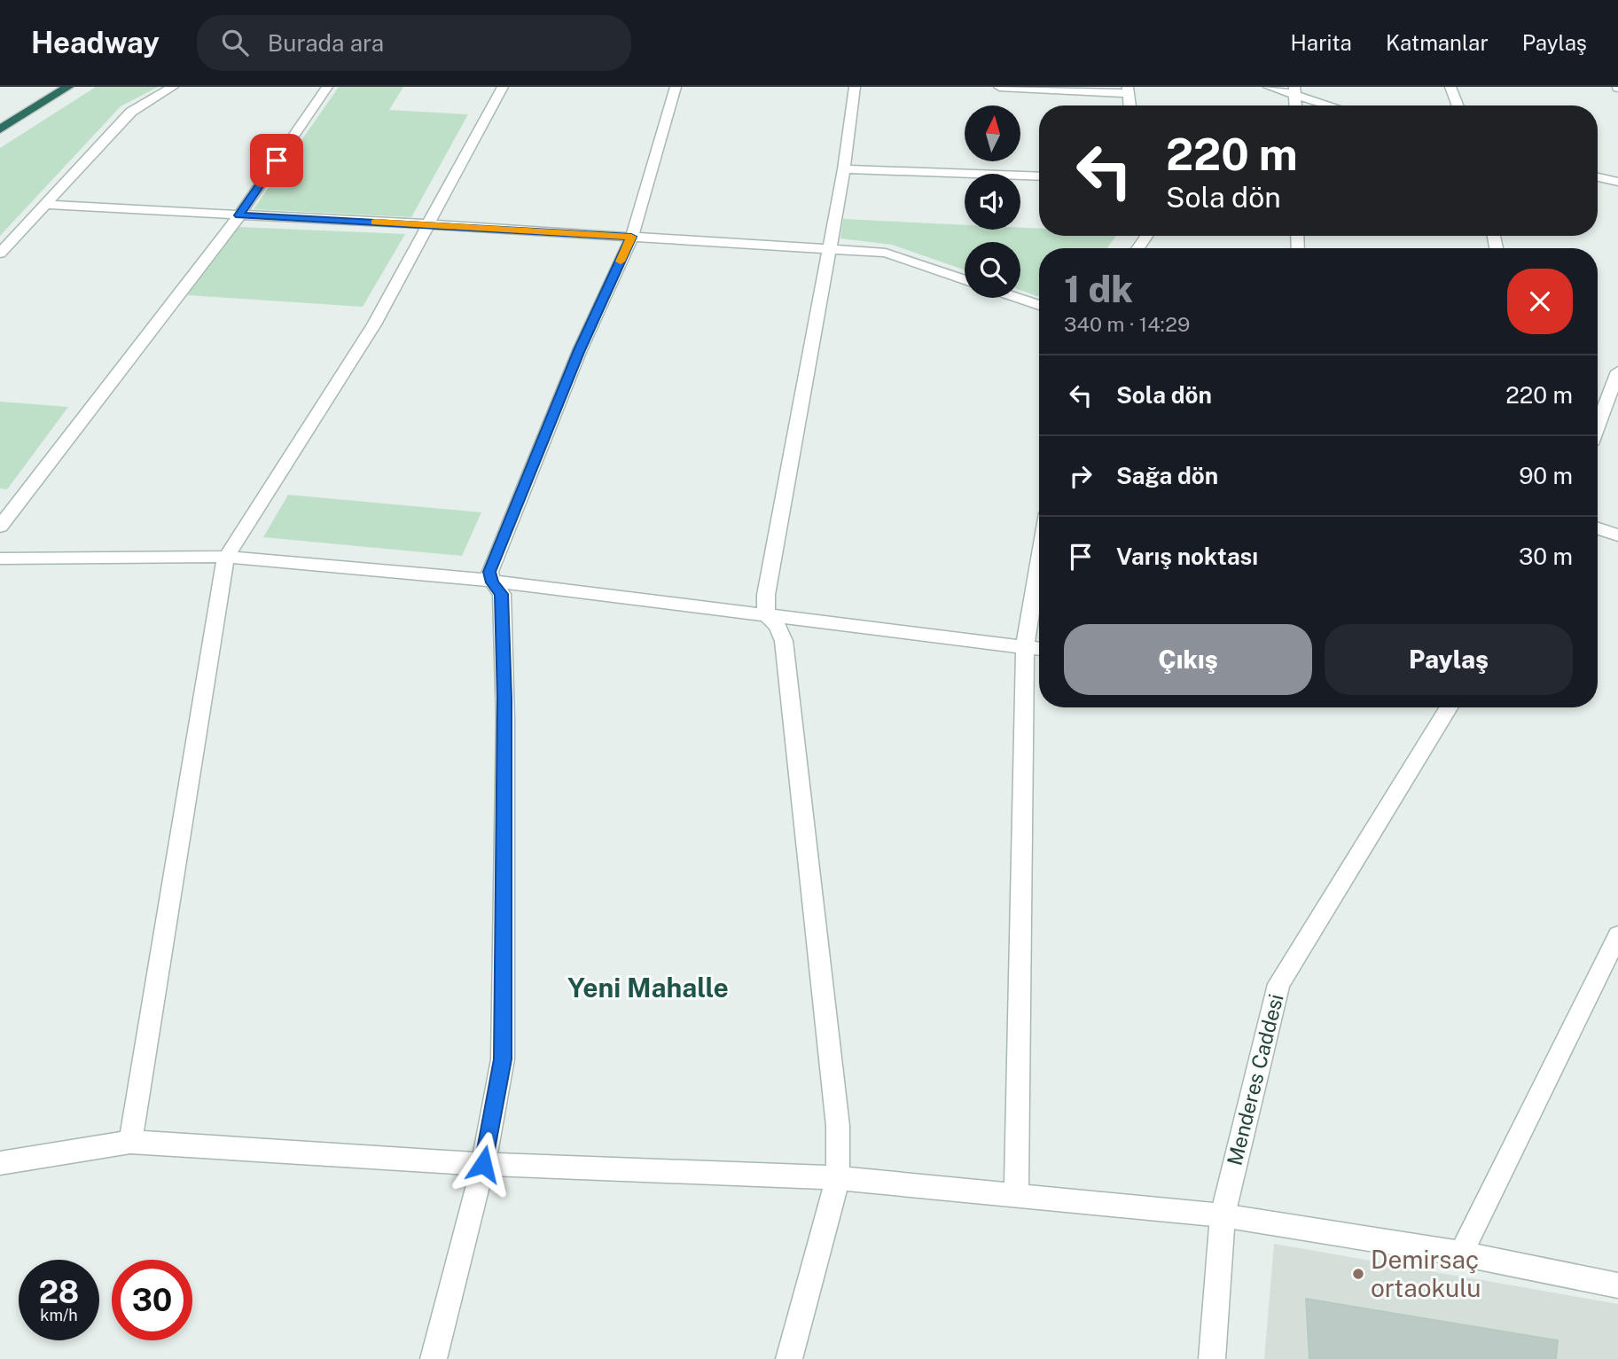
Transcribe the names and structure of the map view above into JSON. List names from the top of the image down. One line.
{"streets":{"street":["Menderes Caddesi"]},"districts":["Yeni Mahalle"],"places":["Demirsaç ortaokulu"],"north":"top","page":{"header":"Headway","search":"Burada ara","nav":["Harita","Katmanlar","Paylaş"],"turn":["220 m","Sola dön"],"heading":["1 dk","340 m · 14:29"],"list":[{"name":"Sola dön","value":"220 m"},{"name":"Sağa dön","value":"90 m"},{"name":"Varış noktası","value":"30 m"}],"buttons":["Çıkış","Paylaş"],"speed":"28 km/h","limit":"30"}}
